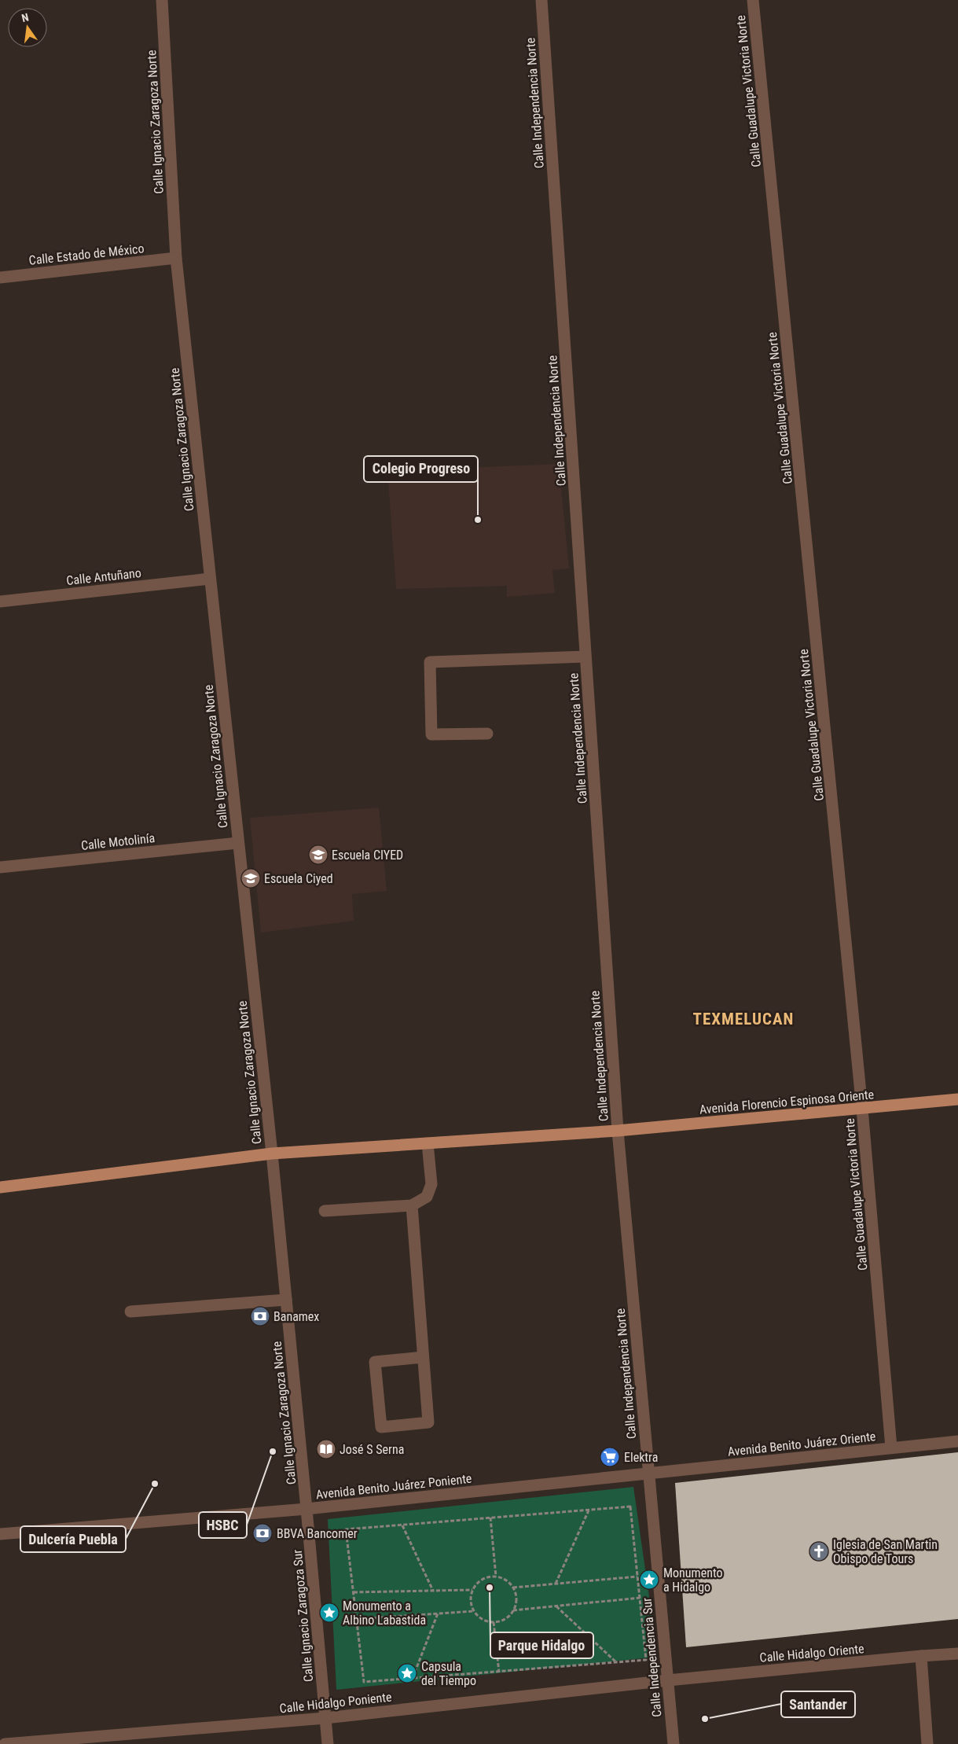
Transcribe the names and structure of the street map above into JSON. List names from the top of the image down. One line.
{"streets":{"main road":["Avenida Florencio Espinosa Oriente"],"street":["Calle Guadalupe Victoria Norte","Calle Independencia Norte","Calle Ignacio Zaragoza Norte","Calle Estado de México","Calle Antuñano","Calle Motolinía","Avenida Benito Juárez Oriente","Avenida Benito Juárez Poniente","Calle Ignacio Zaragoza Sur","Calle Hidalgo Oriente","Calle Independencia Sur","Calle Hidalgo Poniente"]},"crossings":[["Calle Guadalupe Victoria Norte","Avenida Florencio Espinosa Oriente"],["Calle Guadalupe Victoria Norte","Avenida Benito Juárez Oriente"],["Calle Independencia Norte","Avenida Florencio Espinosa Oriente"],["Calle Independencia Norte","Avenida Benito Juárez Oriente"],["Calle Independencia Norte","Avenida Benito Juárez Poniente"],["Calle Independencia Norte","Calle Independencia Sur"],["Calle Ignacio Zaragoza Norte","Calle Estado de México"],["Calle Ignacio Zaragoza Norte","Calle Antuñano"],["Calle Ignacio Zaragoza Norte","Calle Motolinía"],["Calle Ignacio Zaragoza Norte","Avenida Florencio Espinosa Oriente"],["Calle Ignacio Zaragoza Norte","Avenida Benito Juárez Poniente"],["Calle Ignacio Zaragoza Norte","Calle Ignacio Zaragoza Sur"],["Avenida Benito Juárez Oriente","Avenida Benito Juárez Poniente"],["Avenida Benito Juárez Oriente","Calle Independencia Sur"],["Avenida Benito Juárez Poniente","Calle Ignacio Zaragoza Sur"],["Avenida Benito Juárez Poniente","Calle Independencia Sur"],["Calle Ignacio Zaragoza Sur","Calle Hidalgo Poniente"],["Calle Hidalgo Oriente","Calle Independencia Sur"],["Calle Hidalgo Oriente","Calle Hidalgo Poniente"],["Calle Independencia Sur","Calle Hidalgo Poniente"]],"districts":["TEXMELUCAN"],"places":{"other":["Colegio Progreso","HSBC","Dulcería Puebla","Parque Hidalgo","Santander"],"school or university":["Escuela CIYED","Escuela Ciyed"],"bank":["Banamex","BBVA Bancomer"],"library":["José S Serna"],"supermarket":["Elektra"],"church":["Iglesia de San Martin Obispo de Tours"],"place":["Monumento a Hidalgo","Monumento a Albino Labastida","Capsula del Tiempo"]},"north":"top"}
